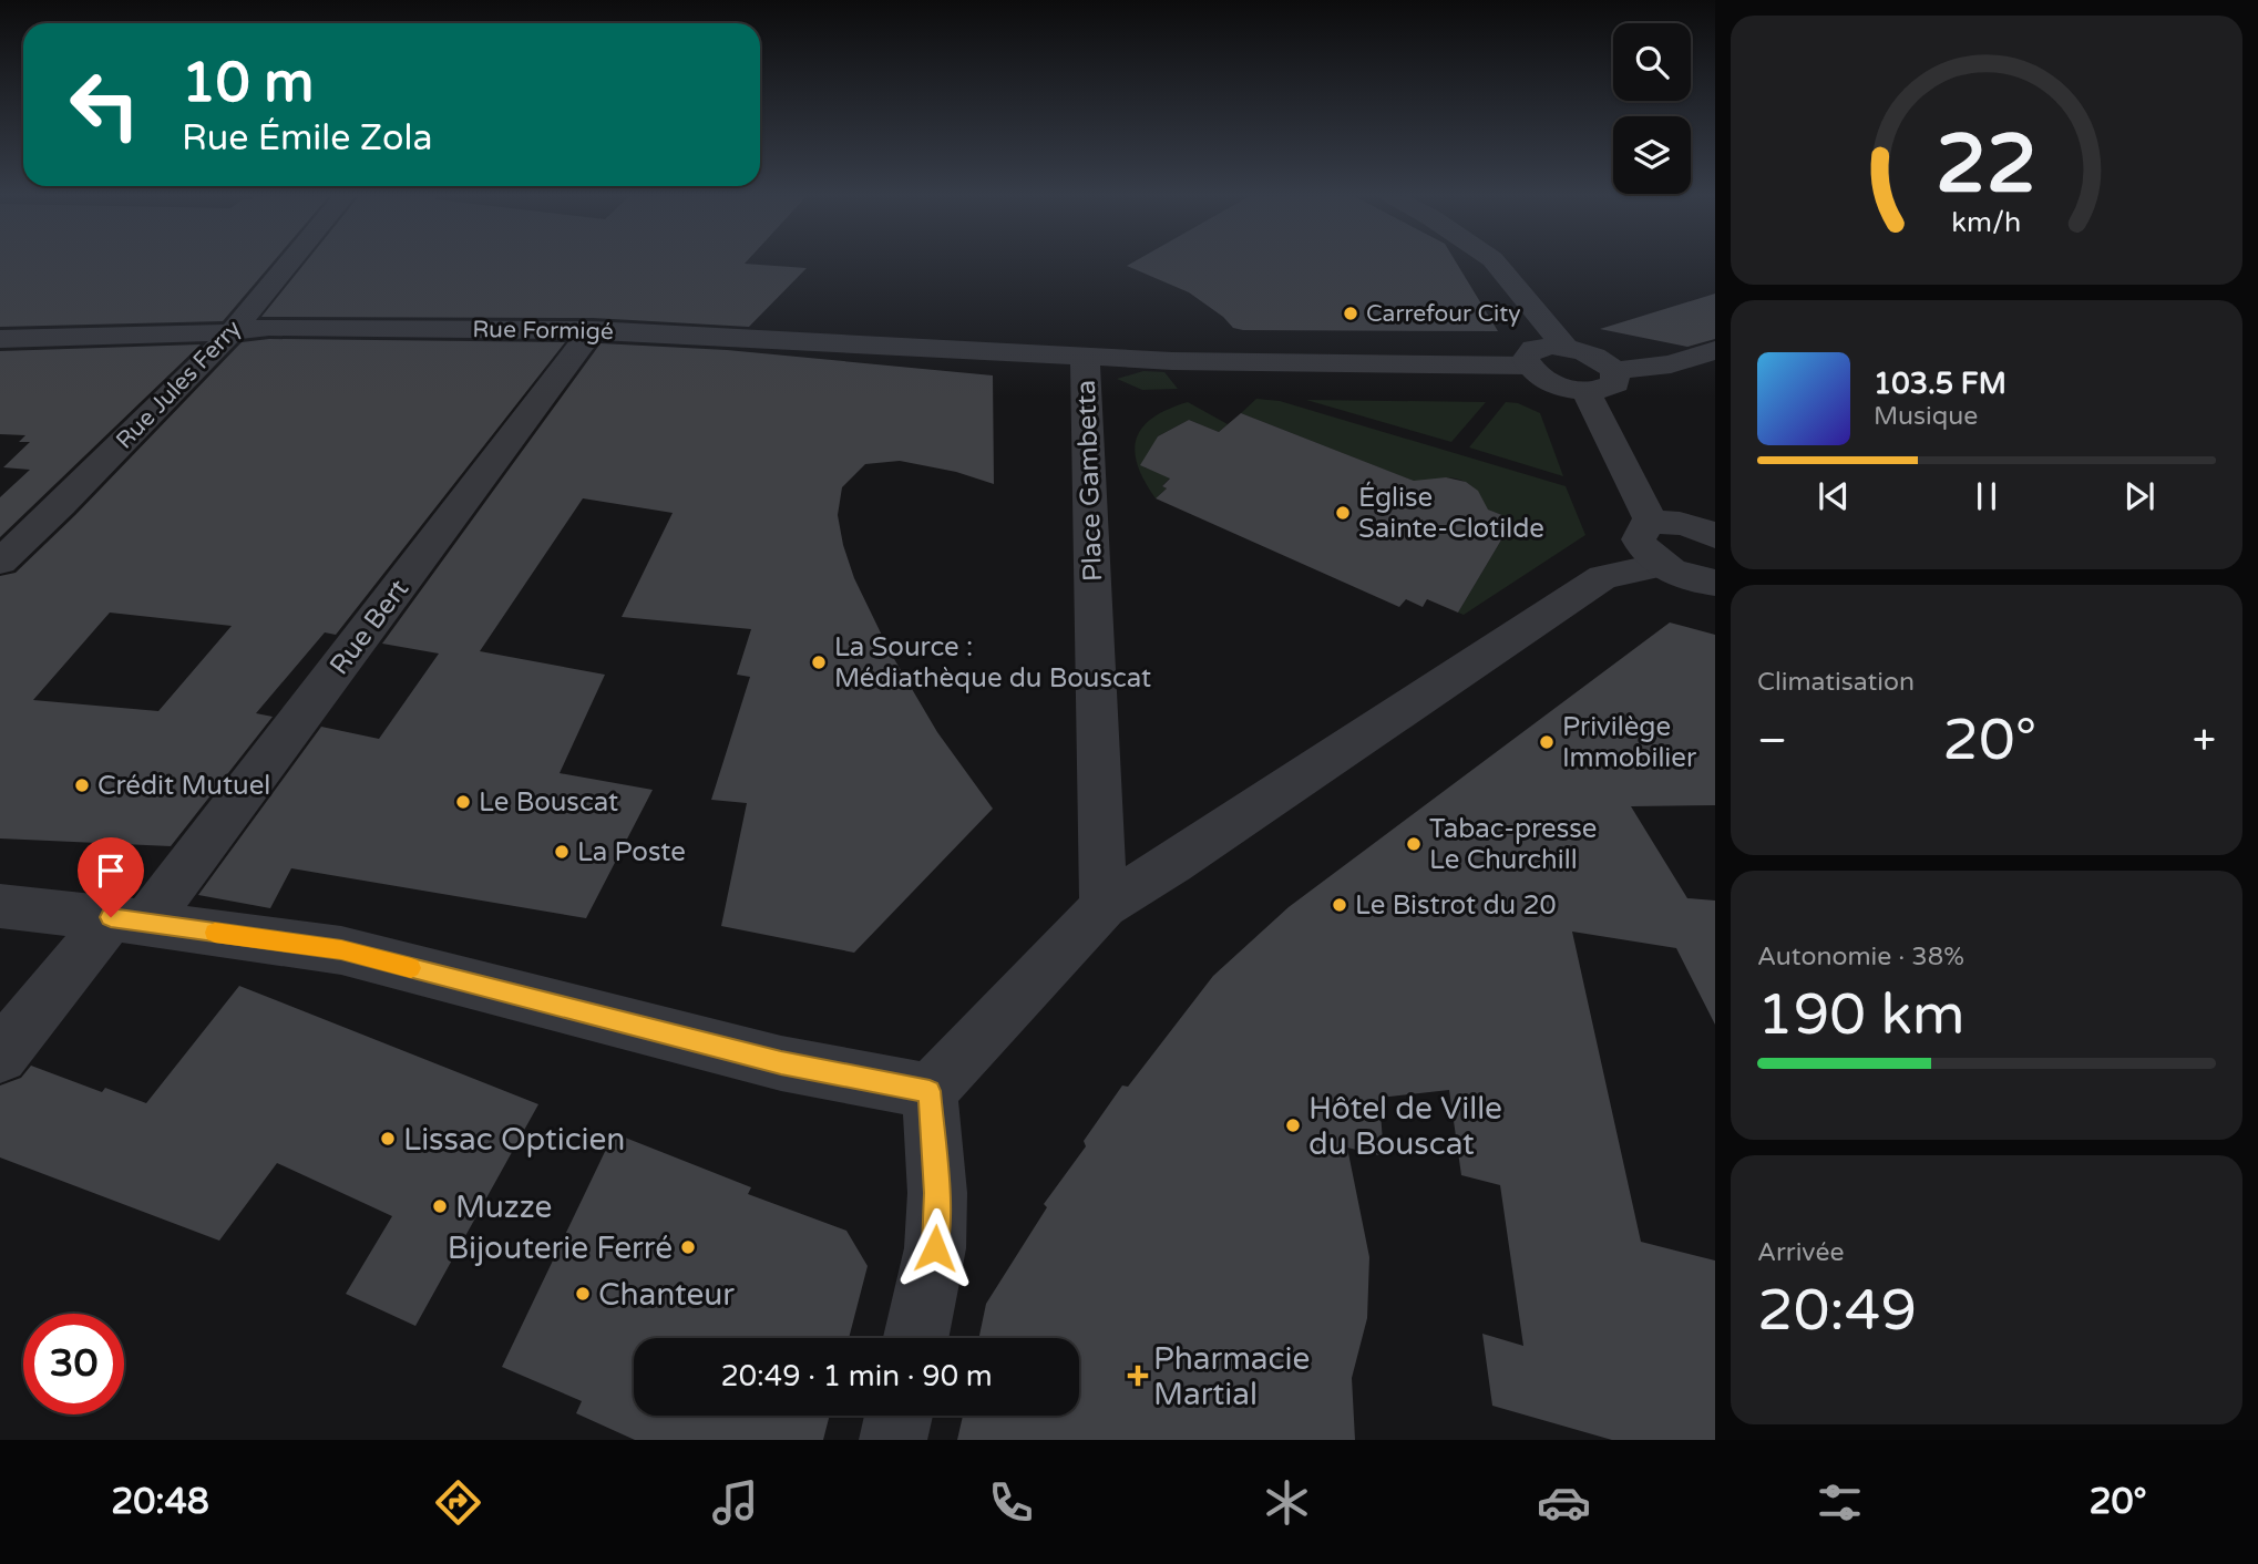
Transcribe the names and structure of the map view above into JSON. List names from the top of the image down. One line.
{"streets":{"street":["Rue Formigé","Rue Jules Ferry","Place Gambetta","Rue Bert"]},"crossings":[["Rue Formigé","Rue Jules Ferry"],["Rue Formigé","Place Gambetta"],["Rue Formigé","Rue Bert"]],"places":{"other":["Carrefour City","Église Sainte-Clotilde","La Source : Médiathèque du Bouscat","Privilège Immobilier","Crédit Mutuel","Le Bouscat","Tabac-presse Le Churchill","La Poste","Le Bistrot du 20","Hôtel de Ville du Bouscat","Lissac Opticien","Muzze","Bijouterie Ferré","Chanteur"],"health":["Pharmacie Martial"]},"page":{"turn":["10 m","Rue Émile Zola"],"song":["103.5 FM","Musique"],"tile":["Climatisation",["Autonomie · 38%","190 km"],["Arrivée","20:49"]],"heat":["−","20°","+"],"limit":"30","trip":"20:49 · 1 min · 90 m","tabs":["20:48","20°"],"gauge":["22","km/h"]}}
